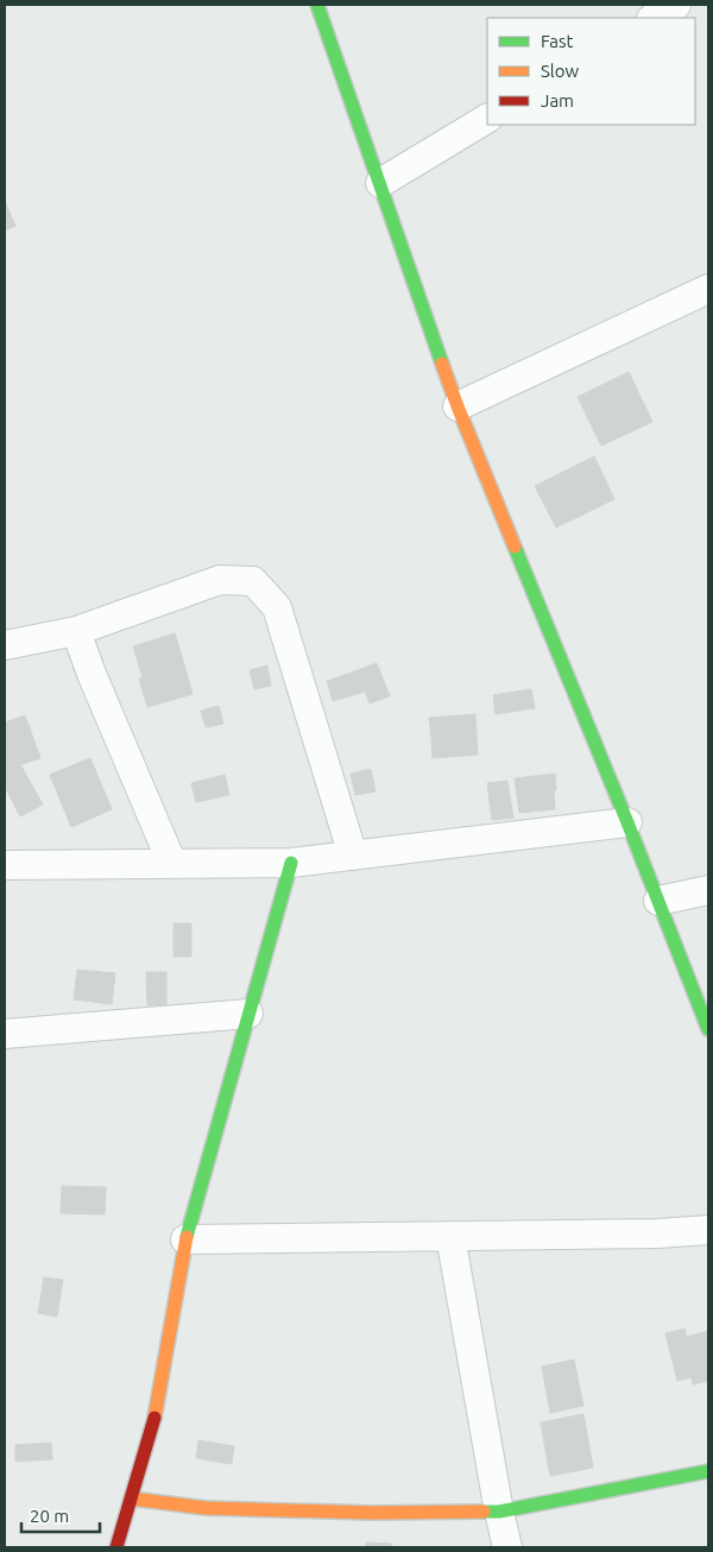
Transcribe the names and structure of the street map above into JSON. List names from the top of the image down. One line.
{"legend":["Fast","Slow","Jam"],"scale_bar":"20 m"}
